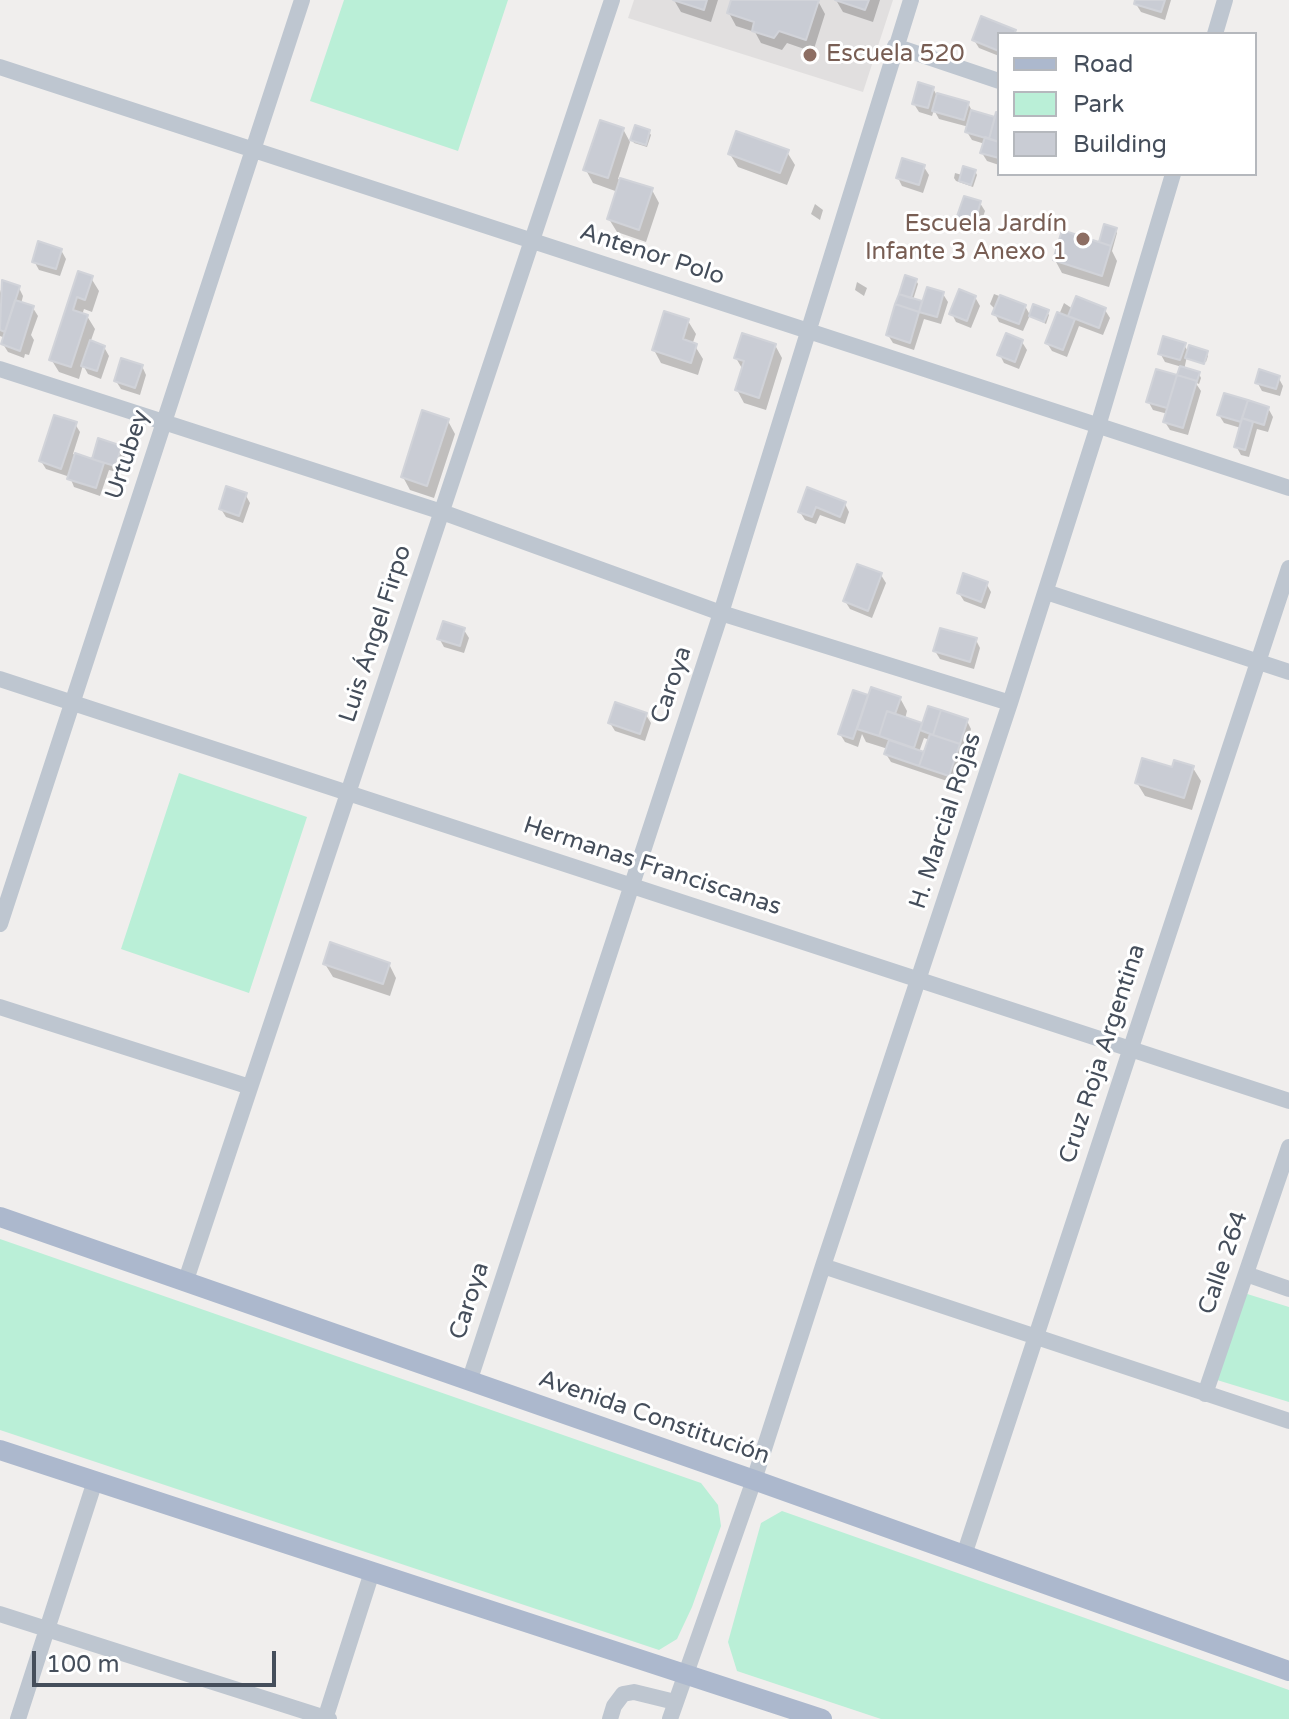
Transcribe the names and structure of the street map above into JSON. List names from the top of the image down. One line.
{"streets":{"main road":["Avenida Constitución"],"street":["Antenor Polo","Urtubey","Luis Ángel Firpo","Caroya","H. Marcial Rojas","Hermanas Franciscanas","Cruz Roja Argentina","Calle 264"]},"crossings":[["Antenor Polo","Urtubey"],["Antenor Polo","Luis Ángel Firpo"],["Antenor Polo","Caroya"],["Antenor Polo","H. Marcial Rojas"],["Urtubey","Hermanas Franciscanas"],["Luis Ángel Firpo","Hermanas Franciscanas"],["Luis Ángel Firpo","Avenida Constitución"],["Caroya","Hermanas Franciscanas"],["Caroya","Avenida Constitución"],["H. Marcial Rojas","Hermanas Franciscanas"],["H. Marcial Rojas","Avenida Constitución"],["Hermanas Franciscanas","Cruz Roja Argentina"],["Cruz Roja Argentina","Avenida Constitución"]],"places":["Escuela 520","Escuela Jardín Infante 3 Anexo 1"],"legend":["Road","Park","Building"],"scale_bar":"100 m"}
